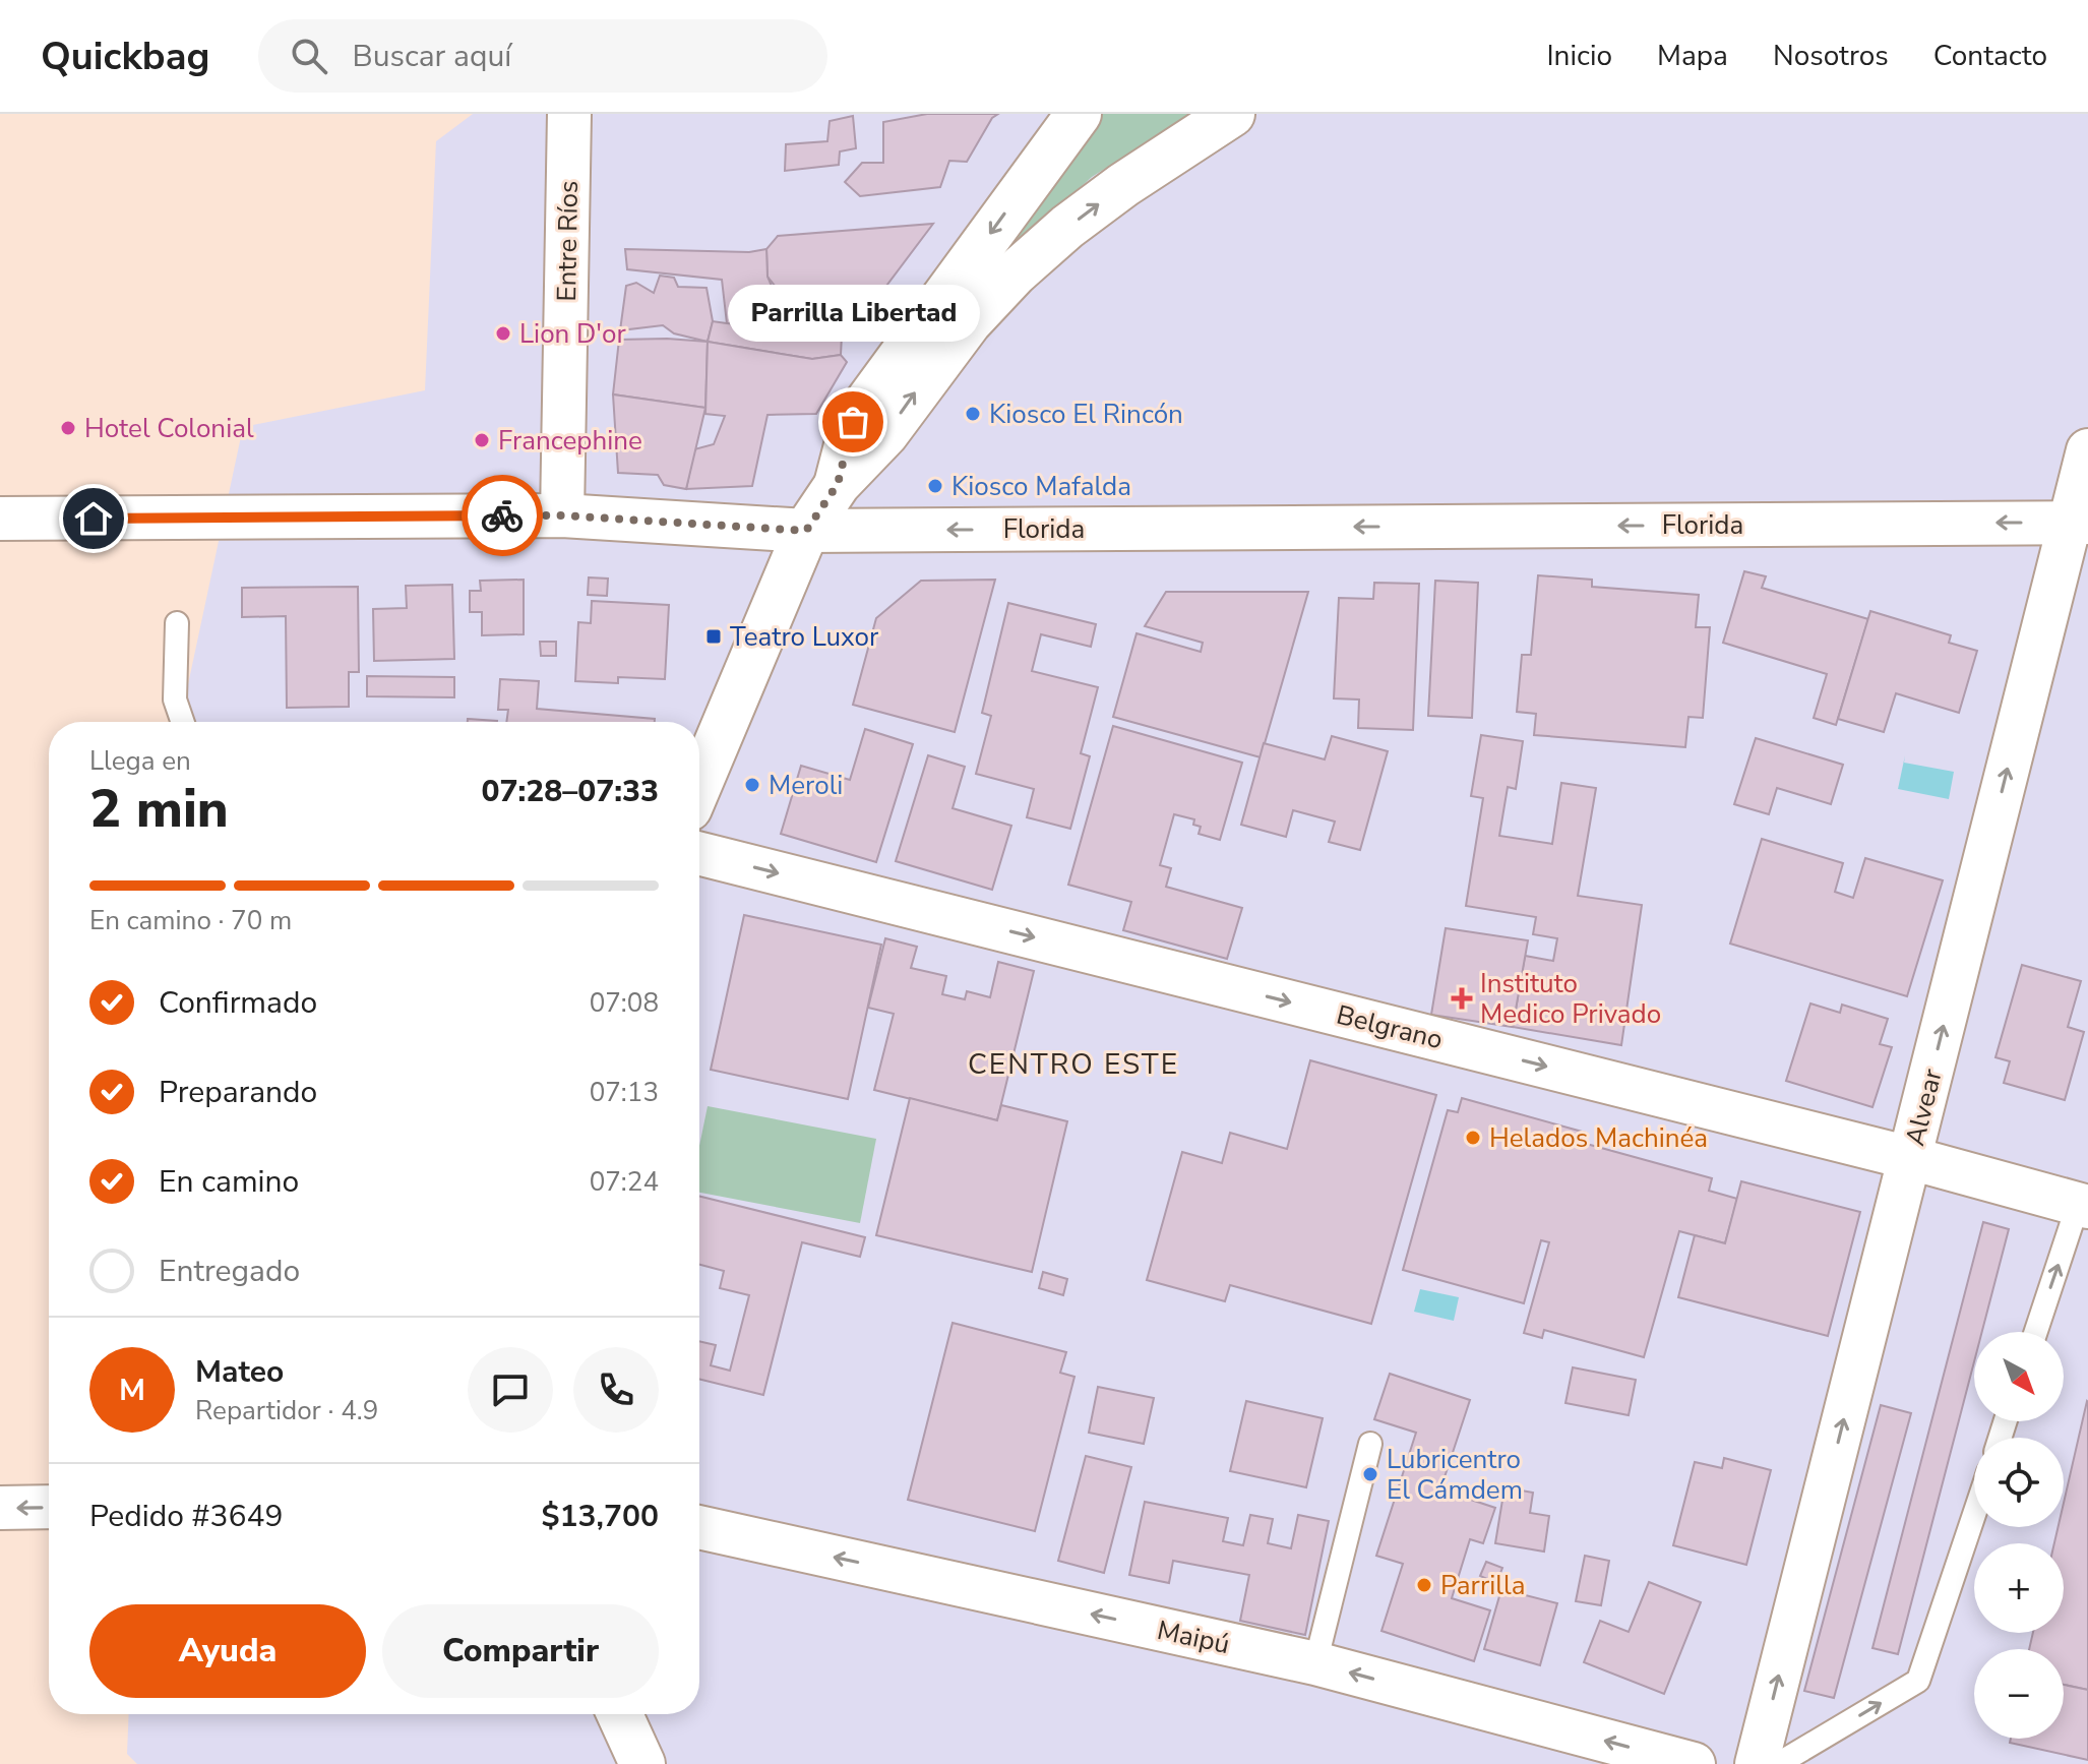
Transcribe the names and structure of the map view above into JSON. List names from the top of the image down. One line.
{"streets":{"street":["Entre Ríos","Florida","Belgrano","Alvear","Maipú"]},"crossings":[["Entre Ríos","Florida"],["Florida","Alvear"],["Belgrano","Alvear"]],"one_way":["Florida","Belgrano","Alvear","Maipú"],"districts":["CENTRO ESTE"],"places":{"other":["Lion D'or","Kiosco El Rincón","Parrilla Libertad","Hotel Colonial","Francephine","Kiosco Mafalda","Meroli","Helados Machinéa","Lubricentro El Cámdem","Parrilla"],"transit":["Teatro Luxor"],"health":["Instituto Medico Privado"]},"north":"bottom right","page":{"header":"Quickbag","search":"Buscar aquí","nav":["Inicio","Mapa","Nosotros","Contacto"],"bubble":"Parrilla Libertad","heading":["2 min","Llega en","07:28–07:33"],"panel":["Mateo","Repartidor · 4.9","Pedido #3649","$13,700"],"bar":"En camino · 70 m","list":[["Confirmado","07:08"],["Preparando","07:13"],["En camino","07:24"],"Entregado"],"map_buttons":["+","−"],"round":"M","buttons":["Ayuda","Compartir"]}}
